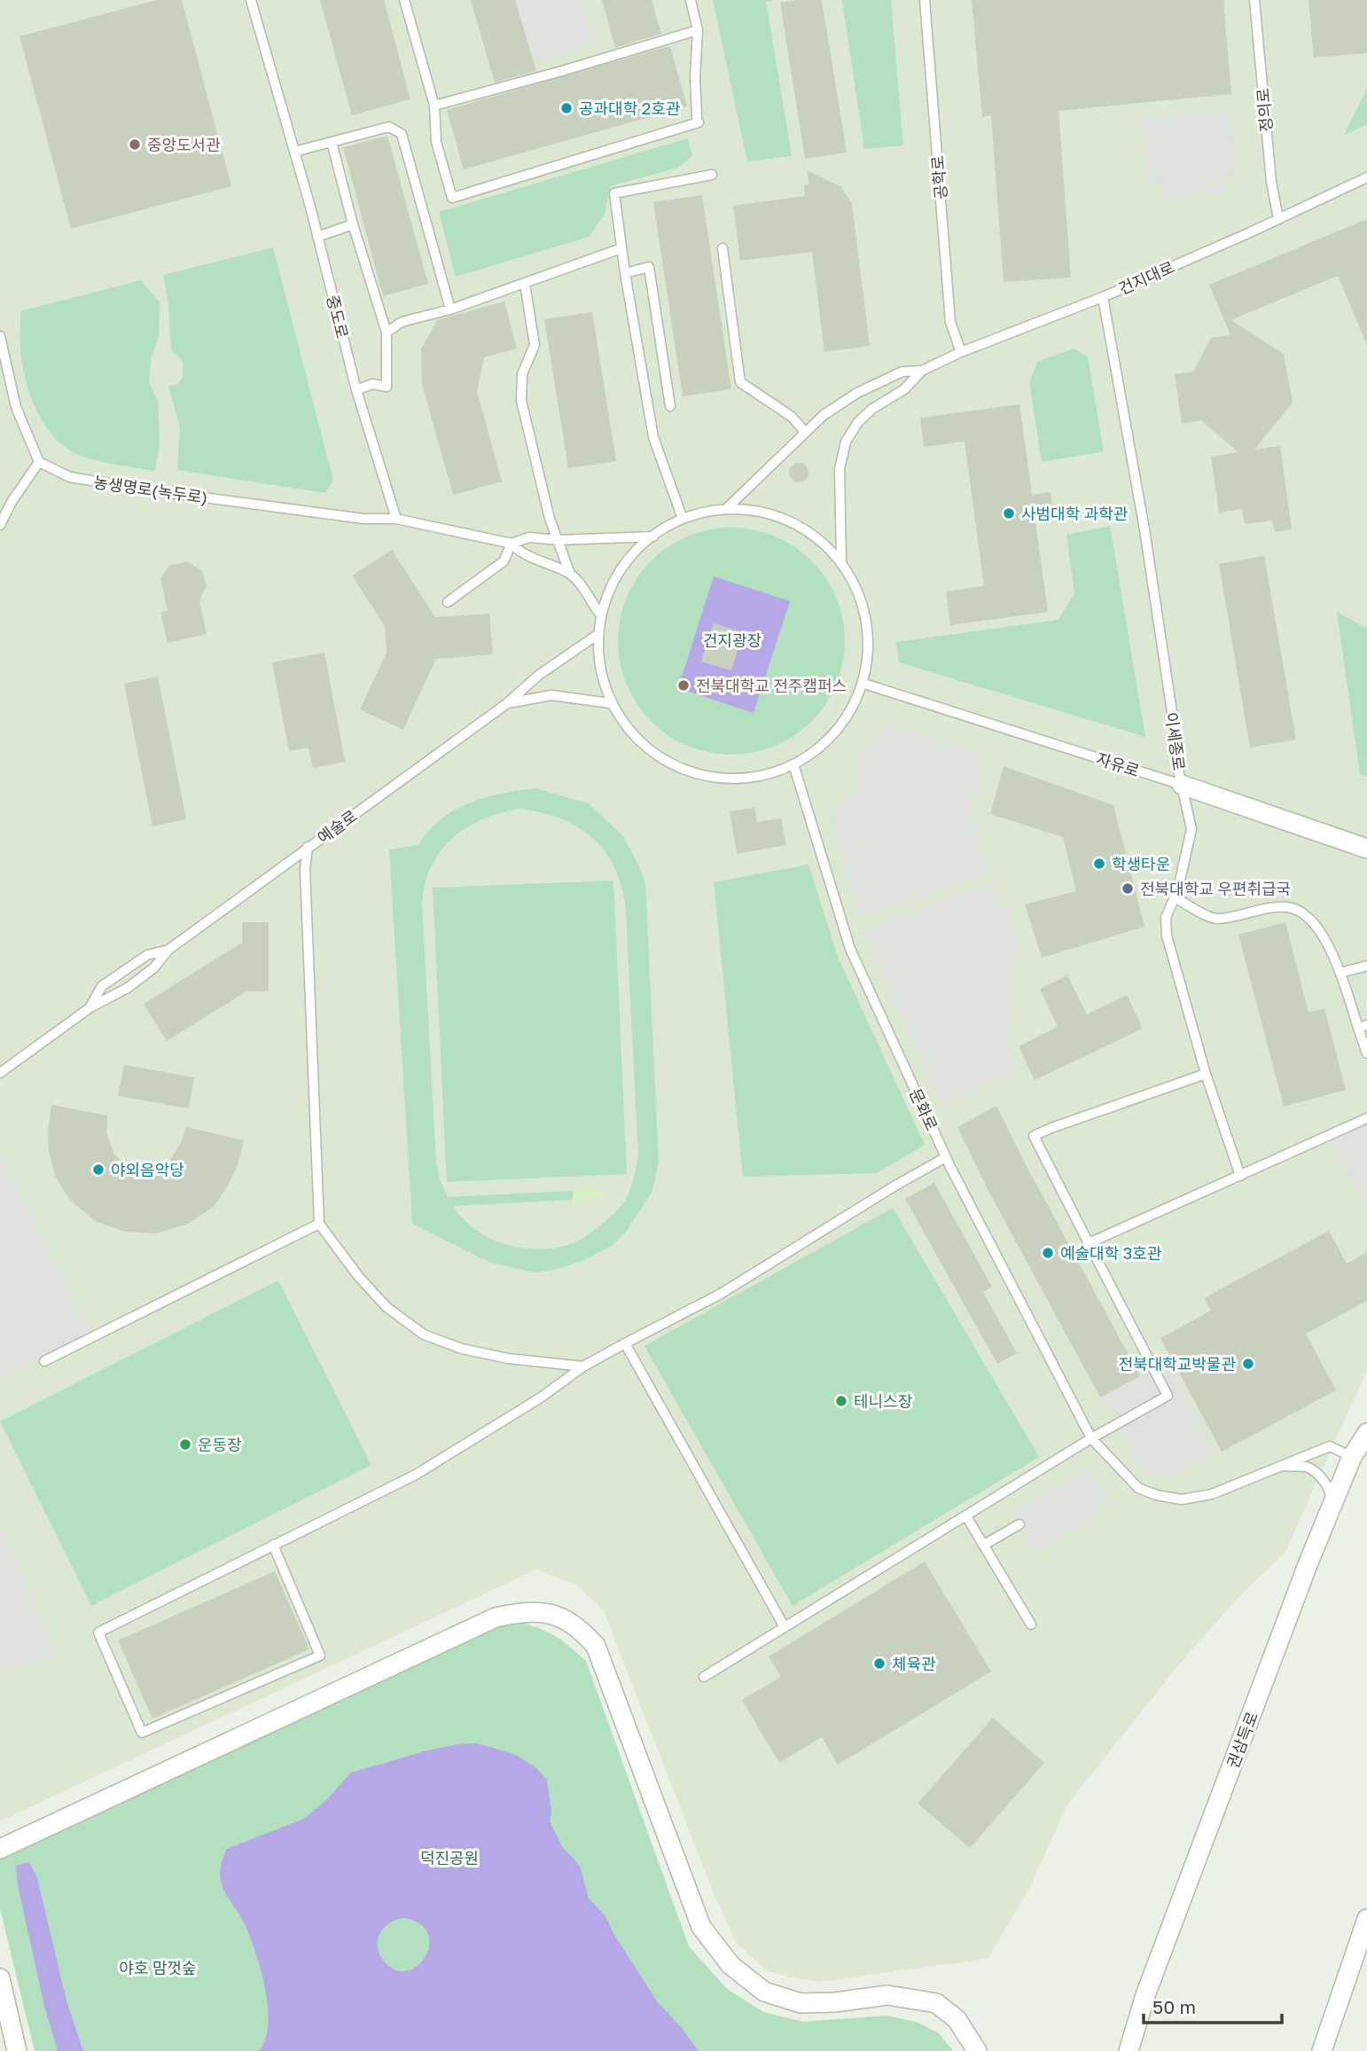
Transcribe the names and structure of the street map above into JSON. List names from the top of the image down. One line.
{"streets":{"street":["자유로","권삼득로"],"lane":["정의로","공학로","건지대로","중도로","농생명로(녹두로)","이세종로","예술로","문화로"]},"crossings":[["정의로","건지대로"],["공학로","건지대로"],["건지대로","이세종로"],["중도로","농생명로(녹두로)"],["이세종로","자유로"],["문화로","권삼득로"]],"parks":["건지광장","덕진공원","야호 맘껏숲"],"places":["공과대학 2호관","중앙도서관","사범대학 과학관","전북대학교 전주캠퍼스","학생타운","전북대학교 우편취급국","야외음악당","예술대학 3호관","전북대학교박물관","테니스장","운동장","체육관"],"scale_bar":"50 m"}
